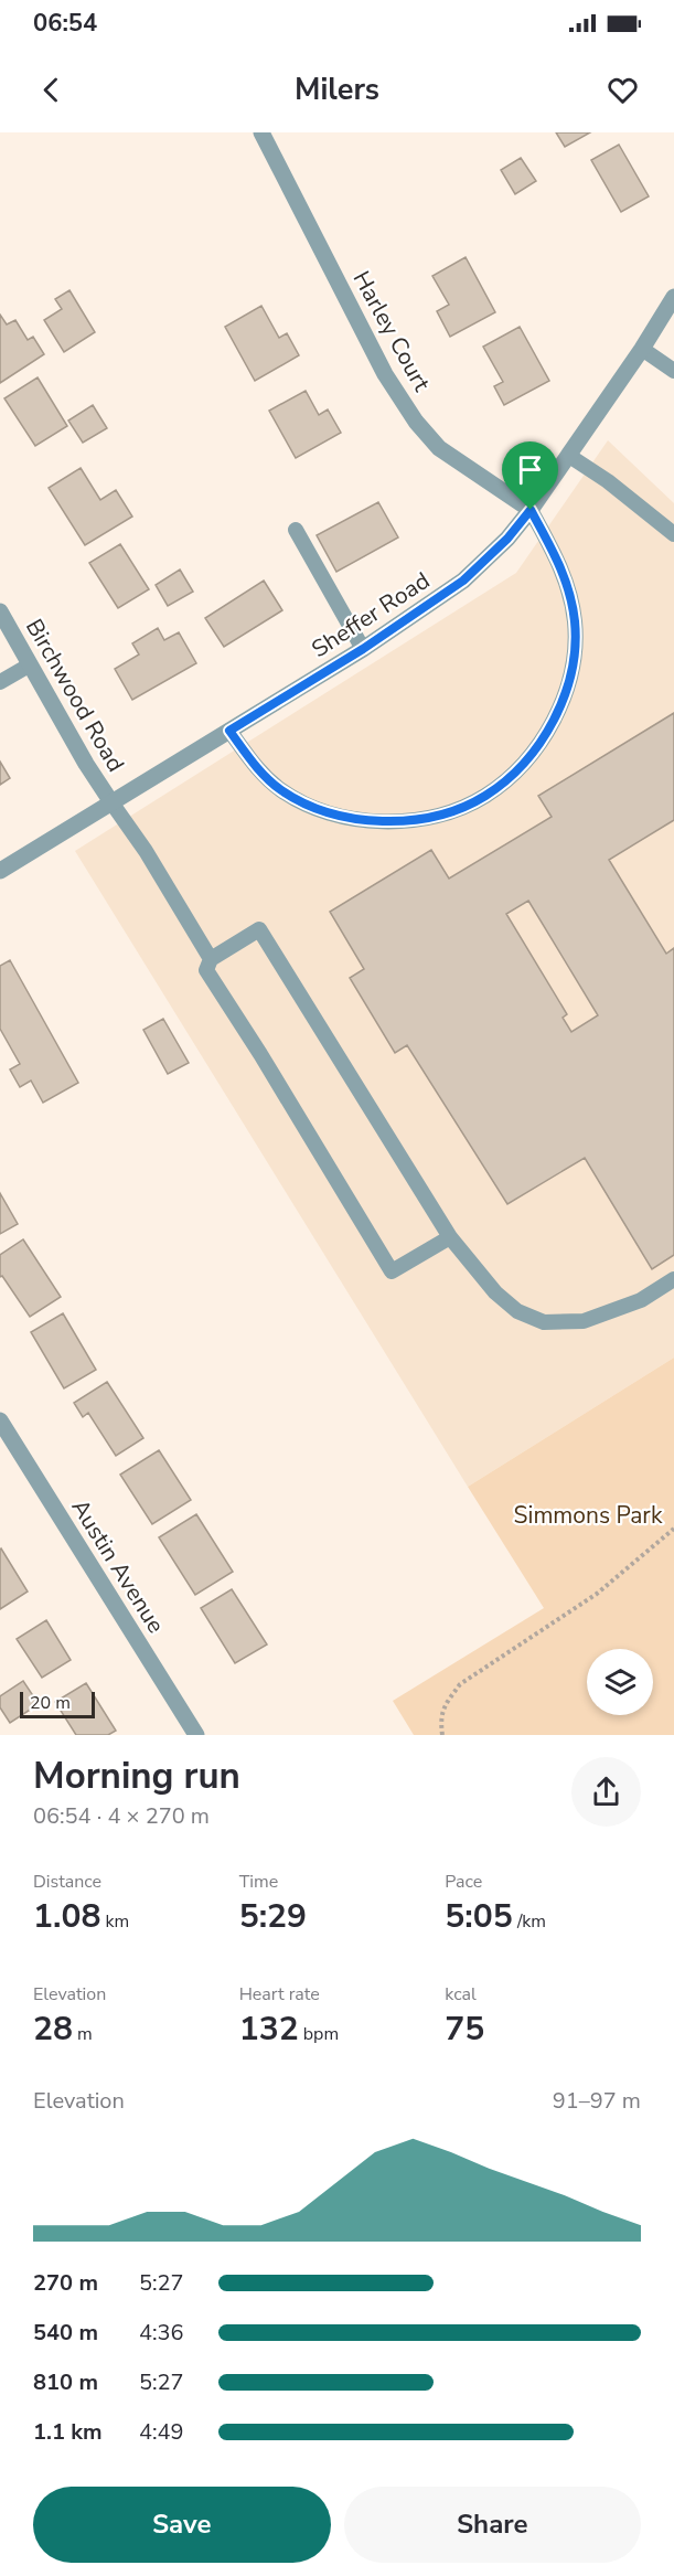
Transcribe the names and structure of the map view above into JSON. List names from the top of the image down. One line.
{"streets":{"street":["Harley Court","Sheffer Road","Birchwood Road","Austin Avenue"]},"crossings":[["Harley Court","Sheffer Road"],["Sheffer Road","Birchwood Road"]],"parks":["Simmons Park"],"scale_bar":"20 m","page":{"status":"06:54","header":"Milers","scale":"20 m","heading":["Morning run","06:54 · 4 × 270 m"],"stats":[["Distance","1.08 km"],["Time","5:29"],["Pace","5:05 /km"],["Elevation","28 m"],["Heart rate","132 bpm"],["kcal","75"]],"chart":["Elevation","91–97 m"],"list":[{"name":"270 m","note":"5:27"},{"name":"540 m","note":"4:36"},{"name":"810 m","note":"5:27"},{"name":"1.1 km","note":"4:49"}],"buttons":["Save","Share"]}}
